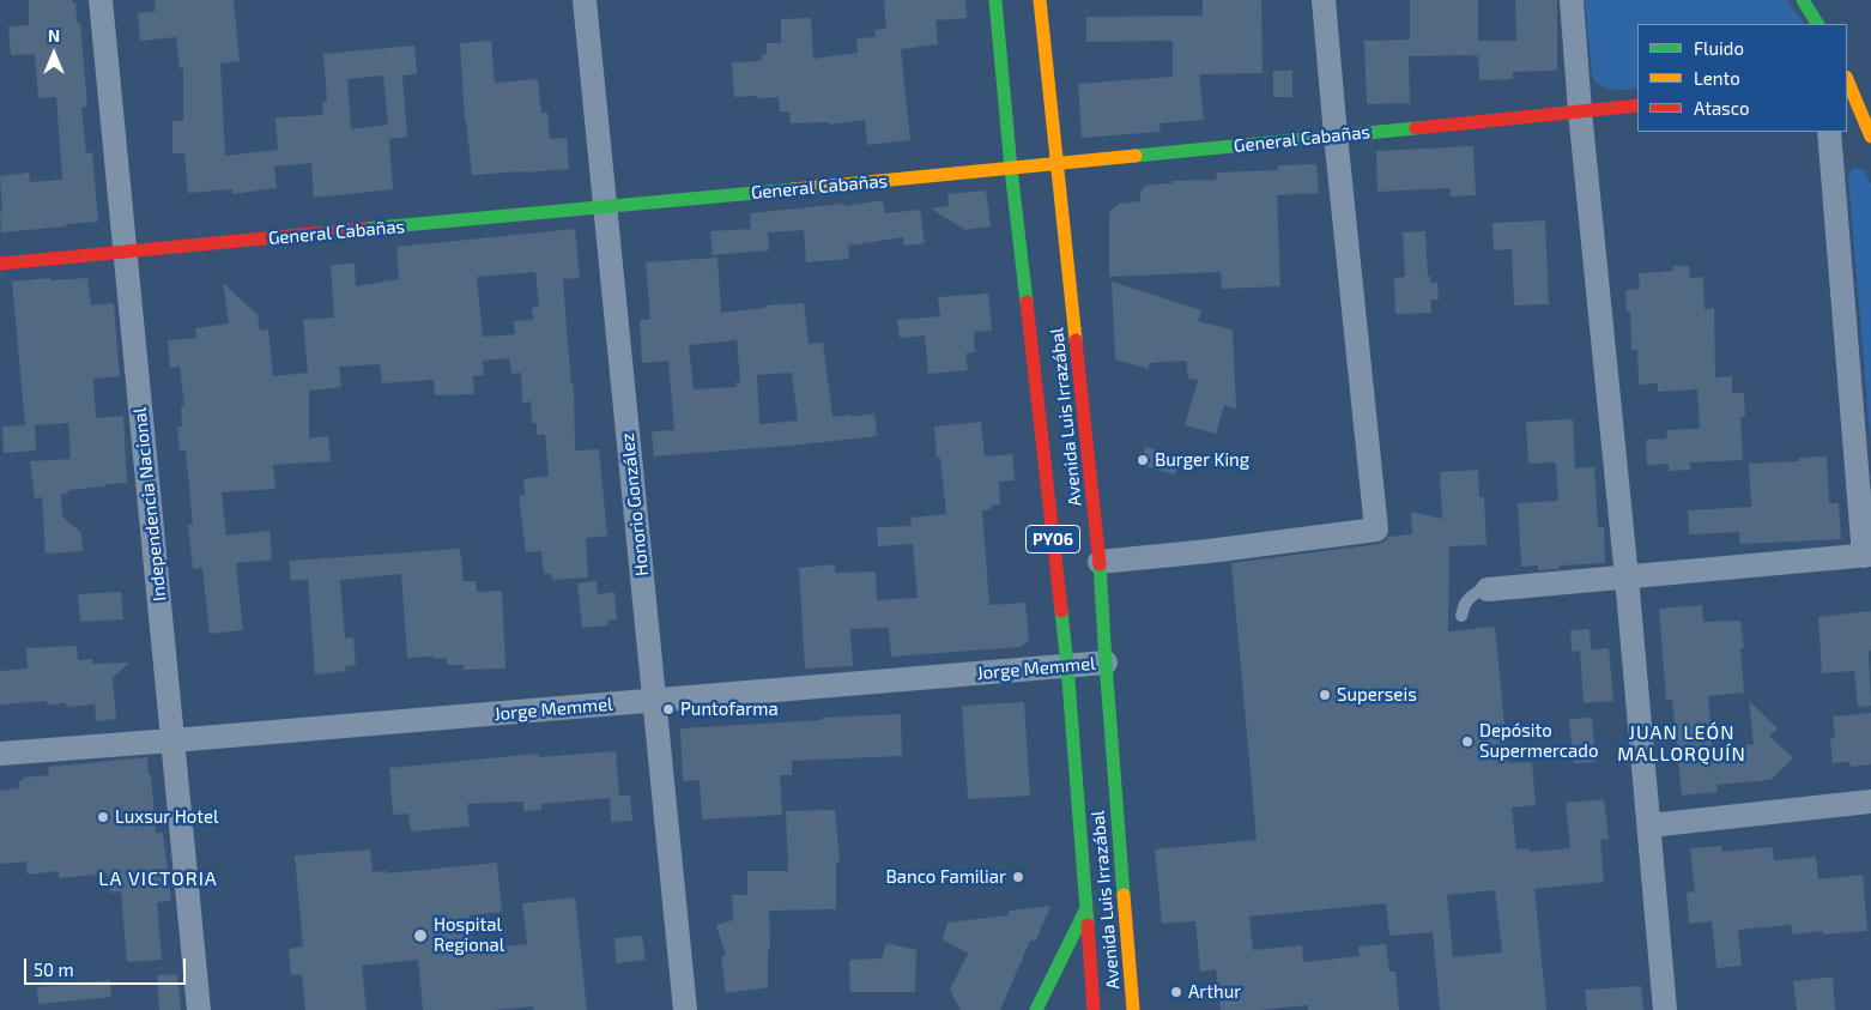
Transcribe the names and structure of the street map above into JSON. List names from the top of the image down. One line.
{"streets":{"main road":["General Cabañas","Avenida Luis Irrazábal","PY06"],"street":["Independencia Nacional","Honorio González","Jorge Memmel"]},"crossings":[["General Cabañas","Avenida Luis Irrazábal"],["General Cabañas","Independencia Nacional"],["General Cabañas","Honorio González"],["General Cabañas","PY06"],["Avenida Luis Irrazábal","PY06"],["Avenida Luis Irrazábal","Jorge Memmel"],["Independencia Nacional","Jorge Memmel"],["Honorio González","Jorge Memmel"]],"districts":["JUAN LEÓN MALLORQUÍN","LA VICTORIA"],"places":["Burger King","Superseis","Puntofarma","Depósito Supermercado","Luxsur Hotel","Banco Familiar","Hospital Regional","Arthur"],"legend":["Fluido","Lento","Atasco"],"scale_bar":"50 m","north":"top"}
